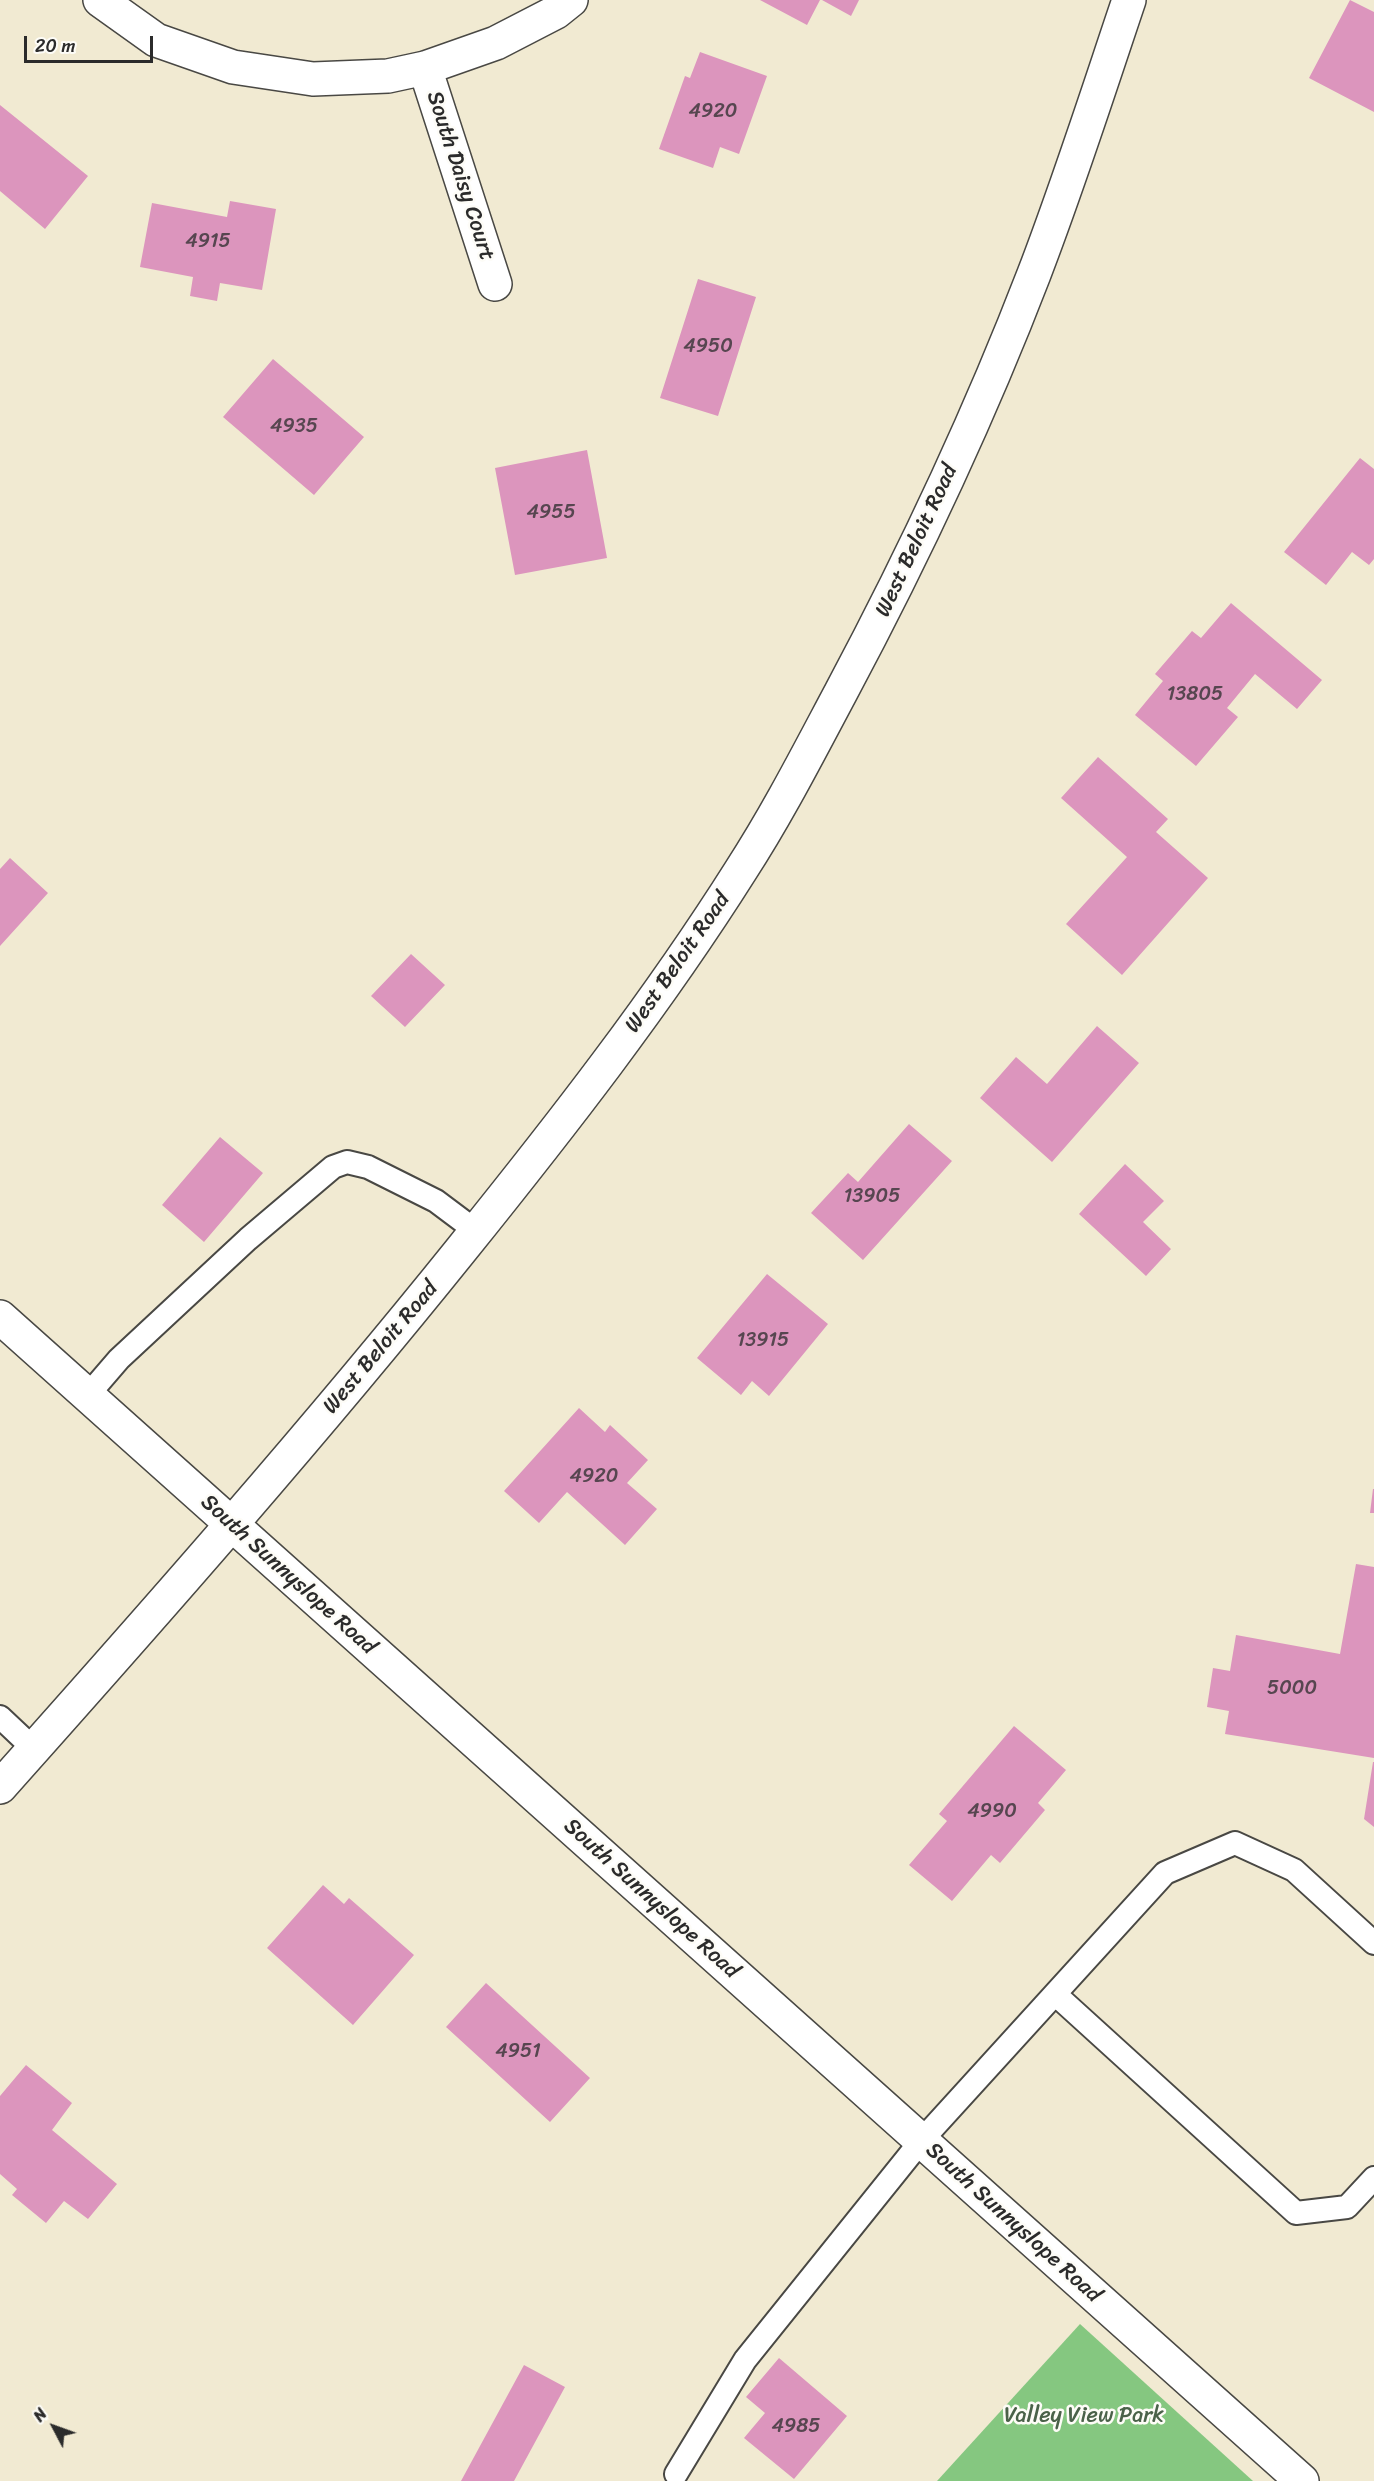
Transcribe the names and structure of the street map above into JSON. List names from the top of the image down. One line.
{"streets":{"street":["South Daisy Court","West Beloit Road","South Sunnyslope Road"]},"crossings":[["West Beloit Road","South Sunnyslope Road"]],"parks":["Valley View Park"],"house_numbers":["4920","4915","4950","4935","4955","13805","13905","13915","4920","5000","4990","4951","4985"],"scale_bar":"20 m","north":"top left"}
